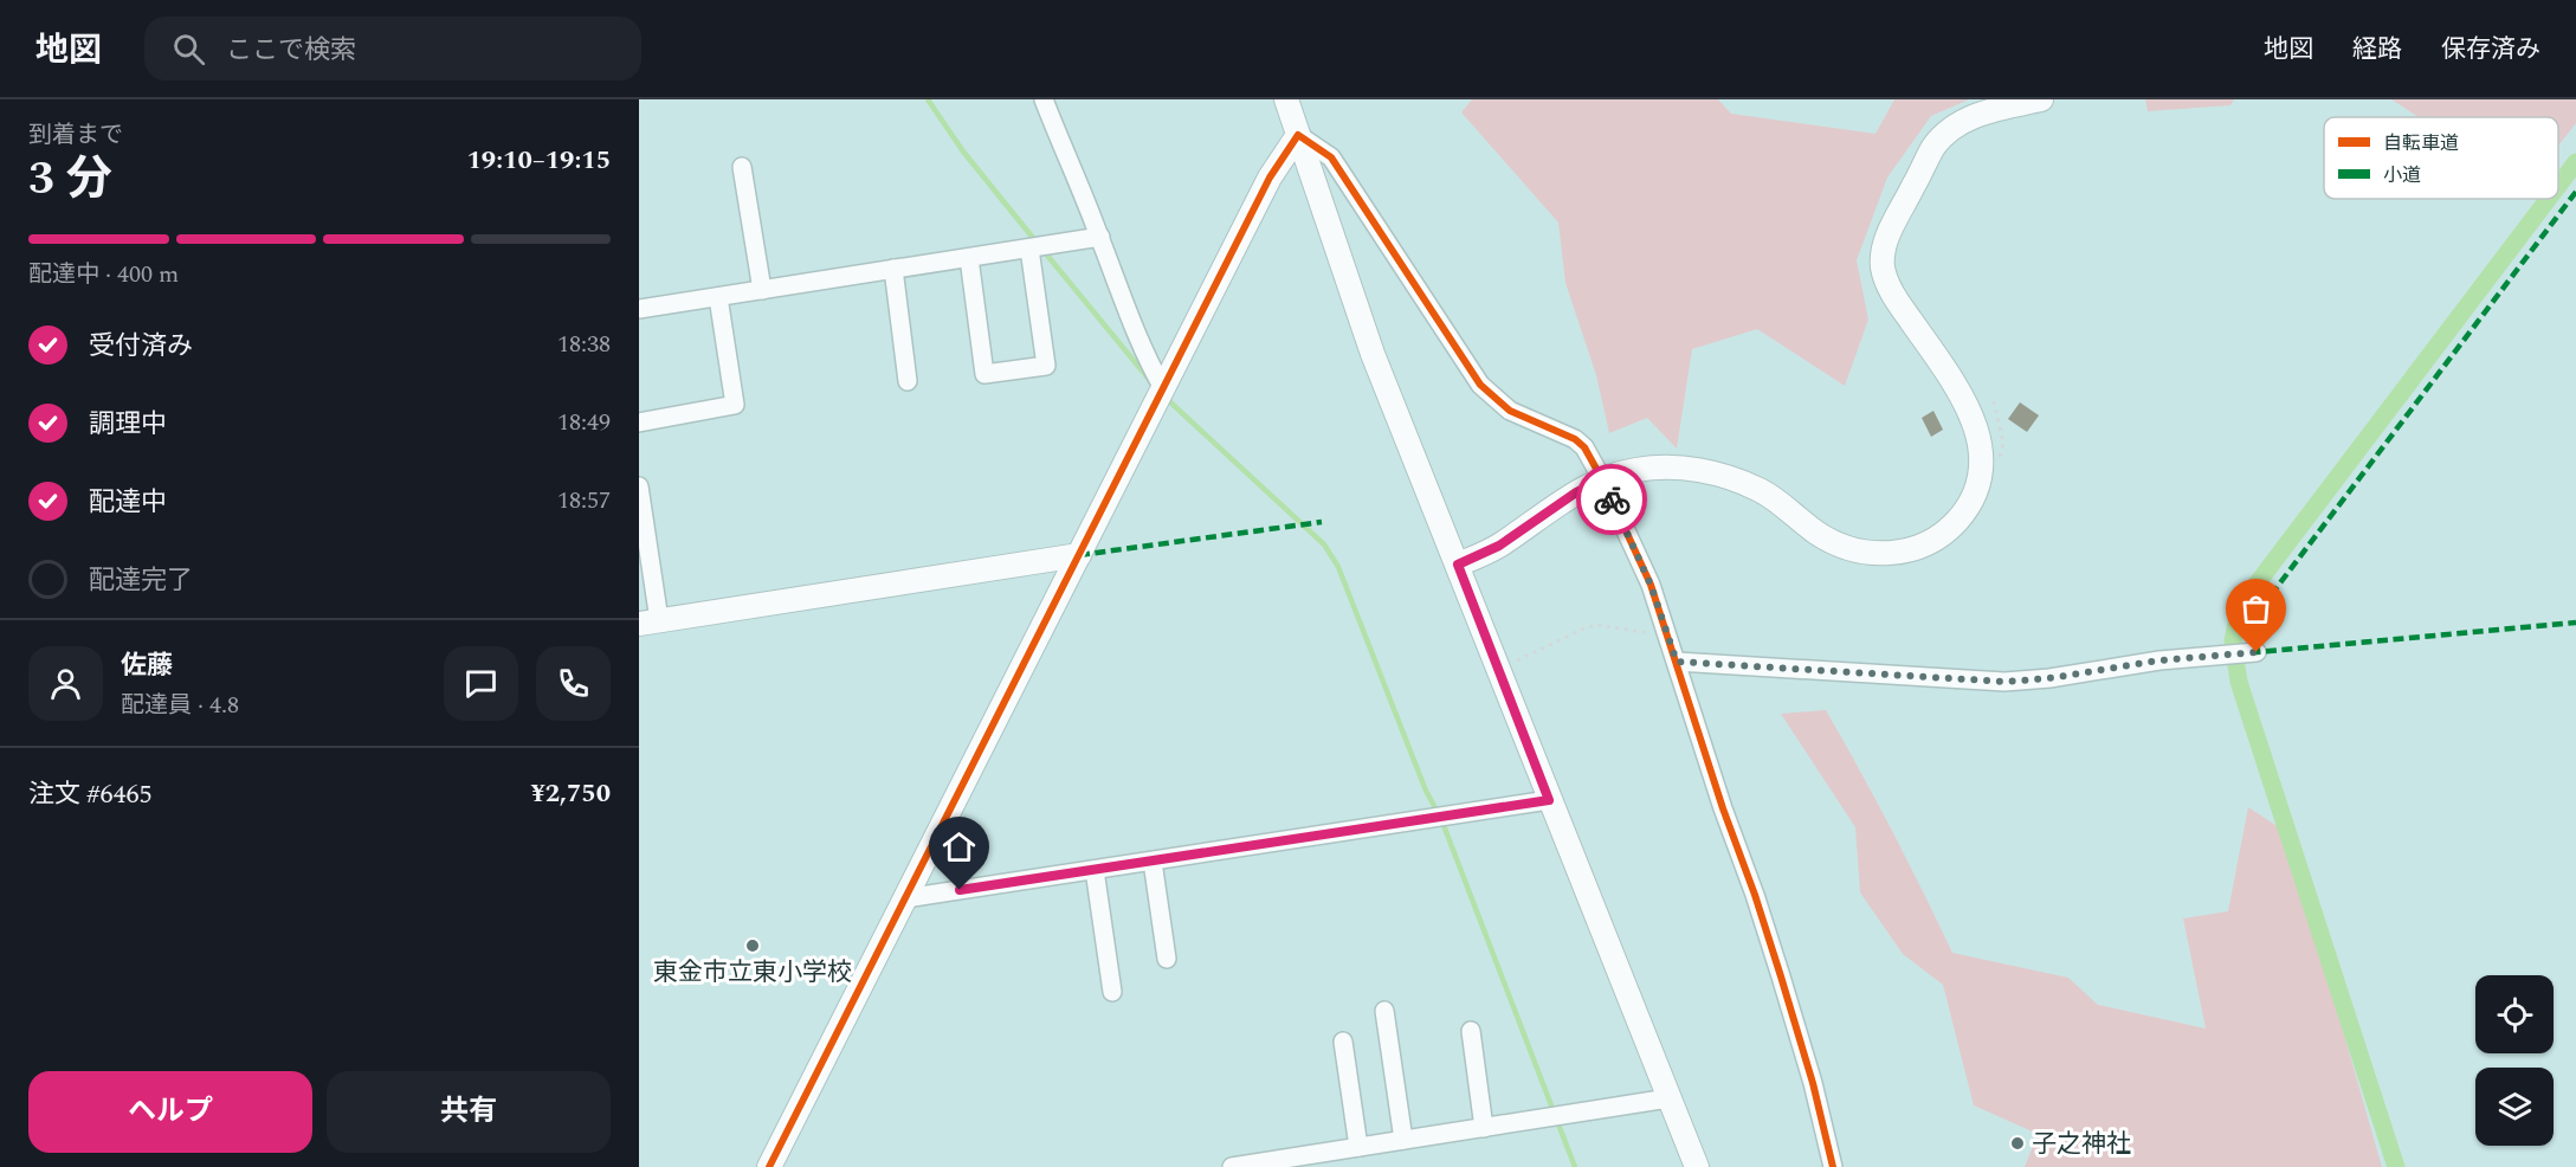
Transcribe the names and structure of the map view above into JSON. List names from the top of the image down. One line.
{"places":["東金市立東小学校","子之神社"],"legend":["自転車道","小道"],"page":{"header":"地図","search":"ここで検索","nav":["地図","経路","保存済み"],"heading":["3 分","到着まで","19:10–19:15"],"panel":["佐藤","配達員 · 4.8","注文 #6465","¥2,750"],"bar":"配達中 · 400 m","list":[["受付済み","18:38"],["調理中","18:49"],["配達中","18:57"],"配達完了"],"buttons":["ヘルプ","共有"]}}
